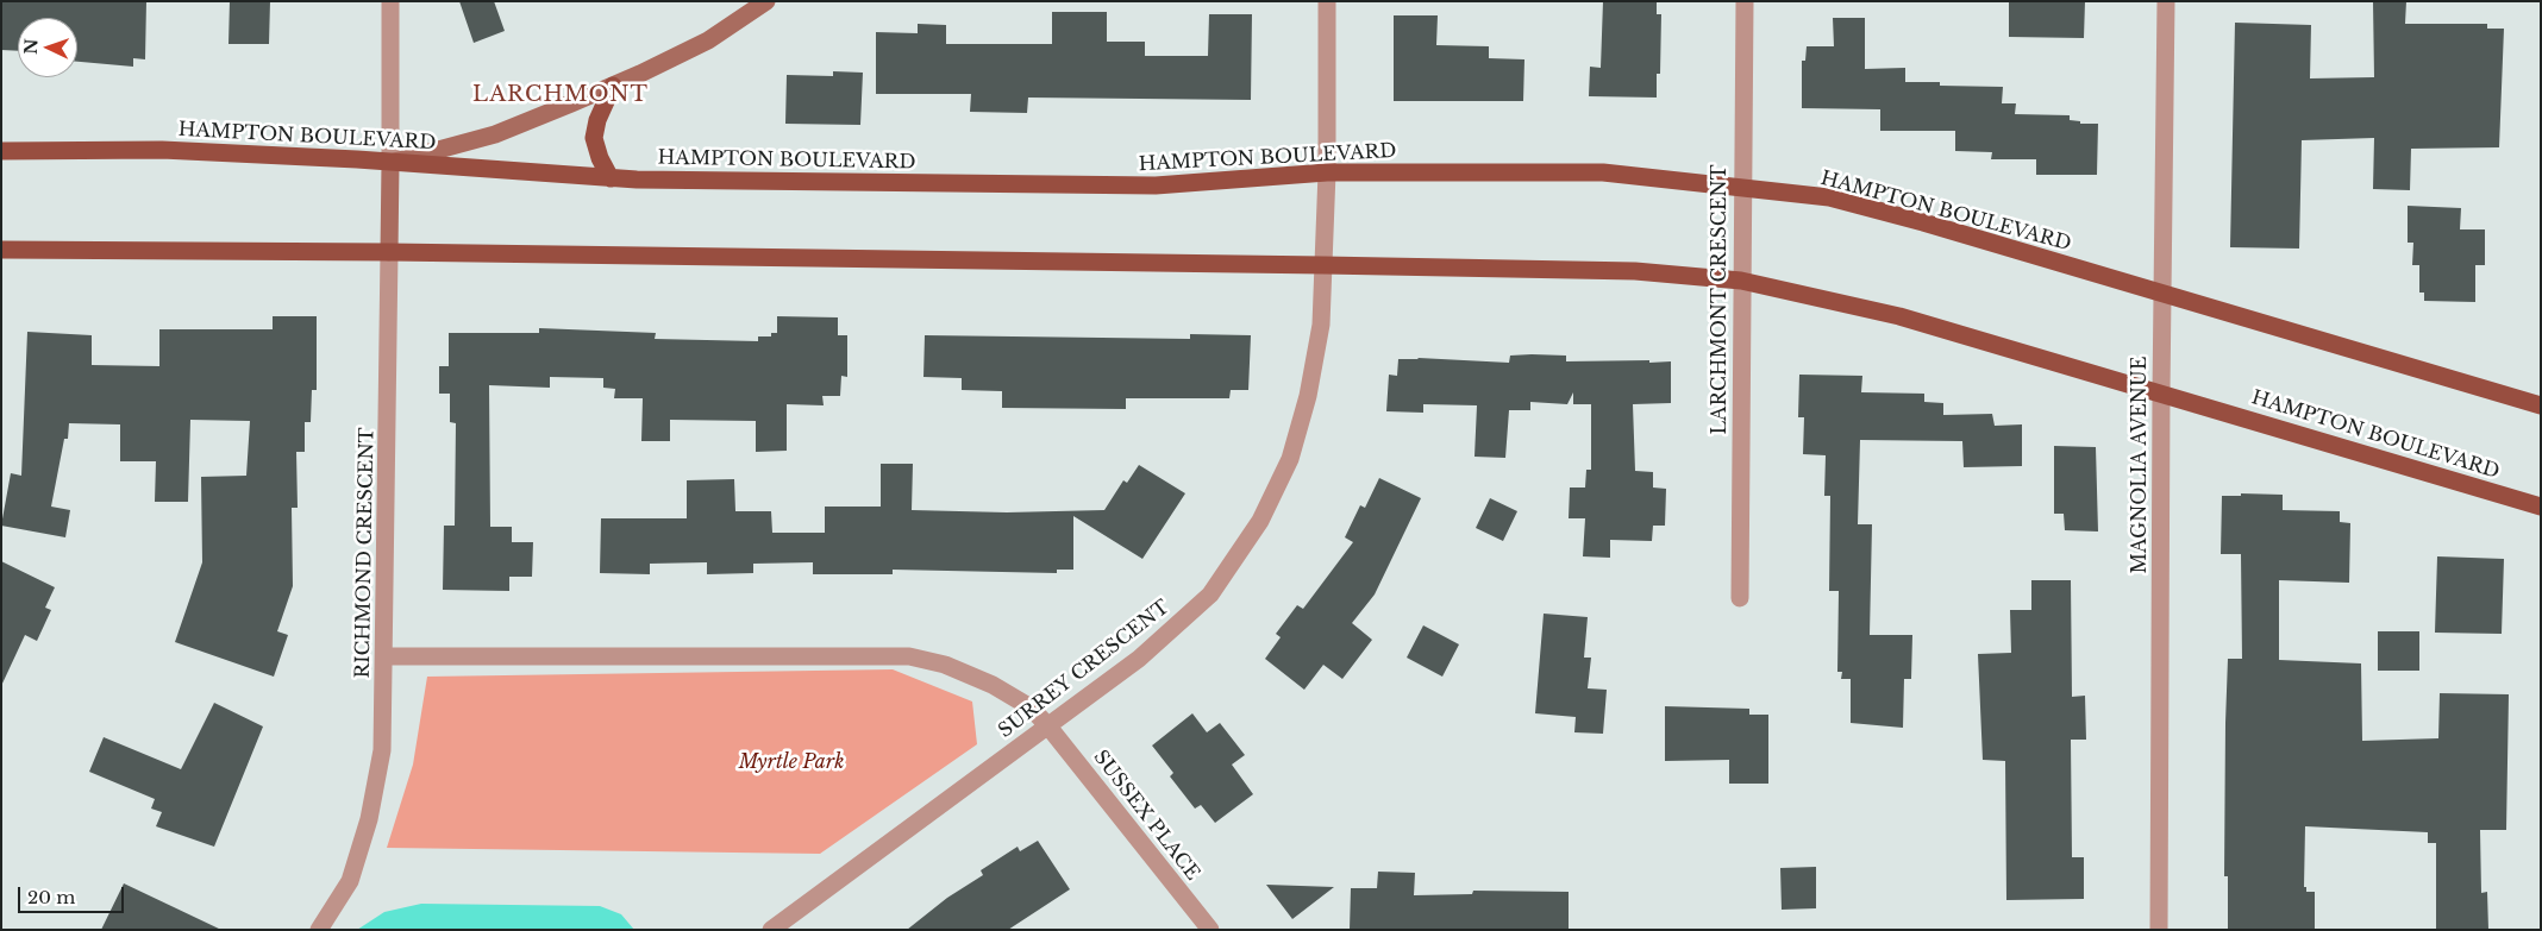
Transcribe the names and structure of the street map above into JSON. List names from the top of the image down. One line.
{"streets":{"main road":["HAMPTON BOULEVARD","RICHMOND CRESCENT"],"street":["LARCHMONT CRESCENT","MAGNOLIA AVENUE","SURREY CRESCENT","SUSSEX PLACE"]},"crossings":[["HAMPTON BOULEVARD","LARCHMONT CRESCENT"],["HAMPTON BOULEVARD","MAGNOLIA AVENUE"],["HAMPTON BOULEVARD","RICHMOND CRESCENT"],["HAMPTON BOULEVARD","SURREY CRESCENT"],["SURREY CRESCENT","SUSSEX PLACE"]],"districts":["LARCHMONT"],"parks":["Myrtle Park"],"scale_bar":"20 m","north":"left"}
